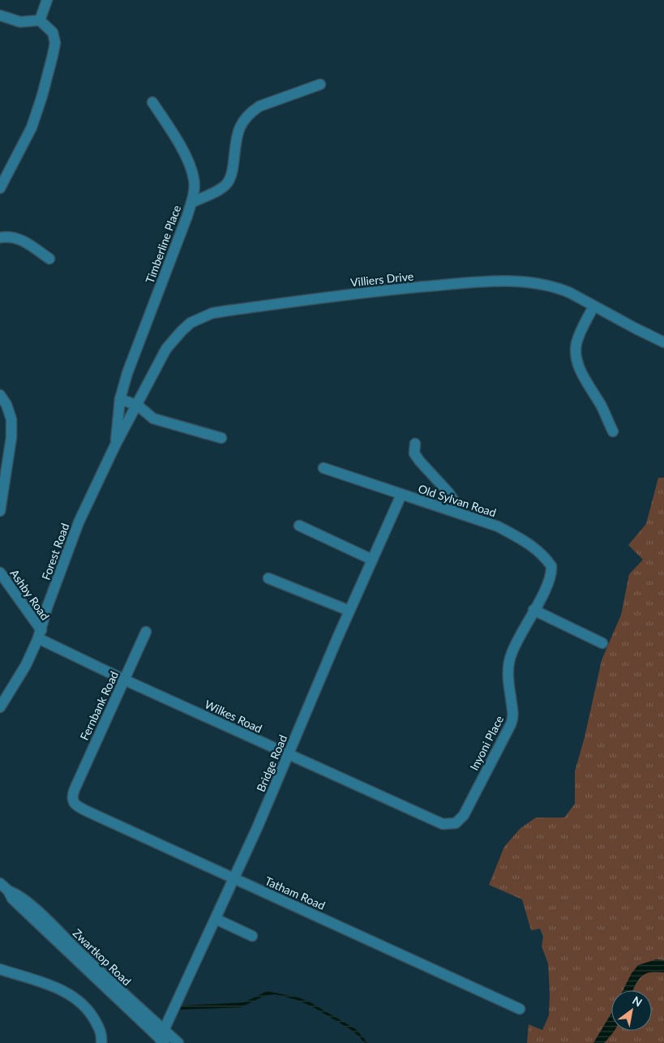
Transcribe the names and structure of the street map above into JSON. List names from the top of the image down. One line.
{"streets":{"street":["Timberline Place","Villiers Drive","Old Sylvan Road","Forest Road","Ashby Road","Fernbank Road","Wilkes Road","Inyoni Place","Bridge Road","Tatham Road","Zwartkop Road"]},"crossings":[["Timberline Place","Forest Road"],["Villiers Drive","Forest Road"],["Old Sylvan Road","Inyoni Place"],["Old Sylvan Road","Bridge Road"],["Forest Road","Ashby Road"],["Forest Road","Wilkes Road"],["Ashby Road","Wilkes Road"],["Fernbank Road","Wilkes Road"],["Fernbank Road","Tatham Road"],["Wilkes Road","Inyoni Place"],["Wilkes Road","Bridge Road"],["Bridge Road","Tatham Road"],["Bridge Road","Zwartkop Road"]],"north":"top right"}
